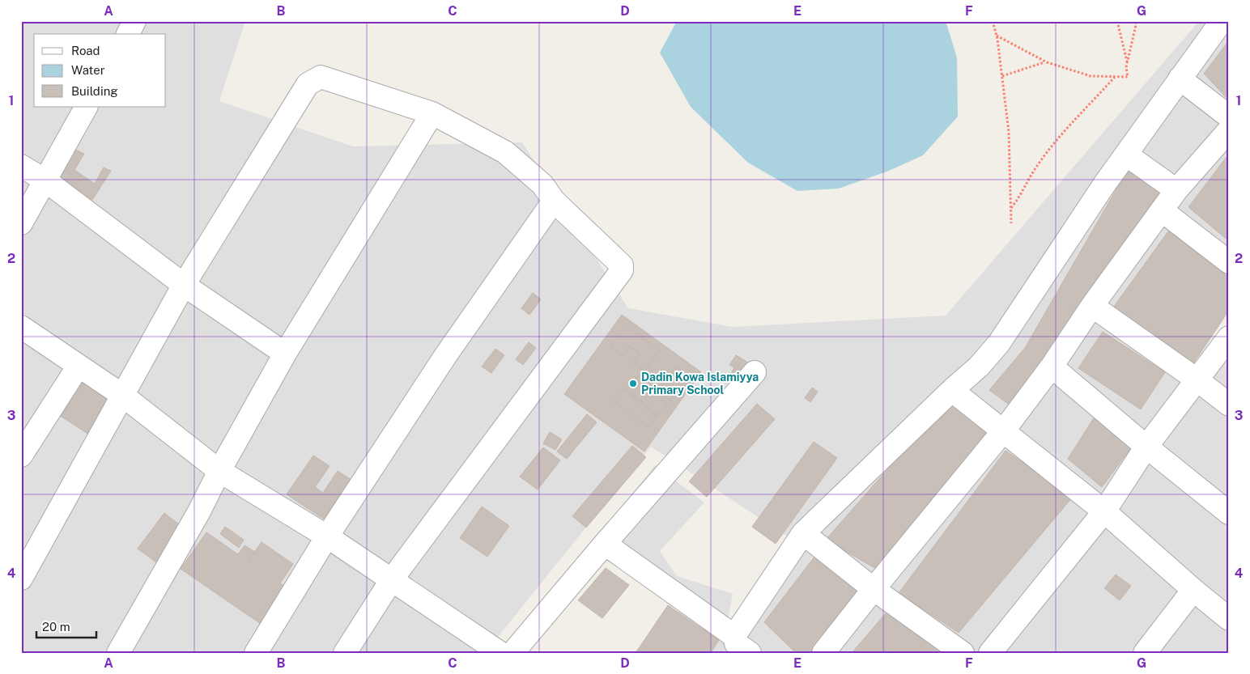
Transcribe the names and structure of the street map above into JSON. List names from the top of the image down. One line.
{"places":["Dadin Kowa Islamiyya Primary School"],"legend":["Road","Water","Building"],"scale_bar":"20 m","grid":{"columns":["A","B","C","D","E","F","G"],"rows":["1","2","3","4"]}}
